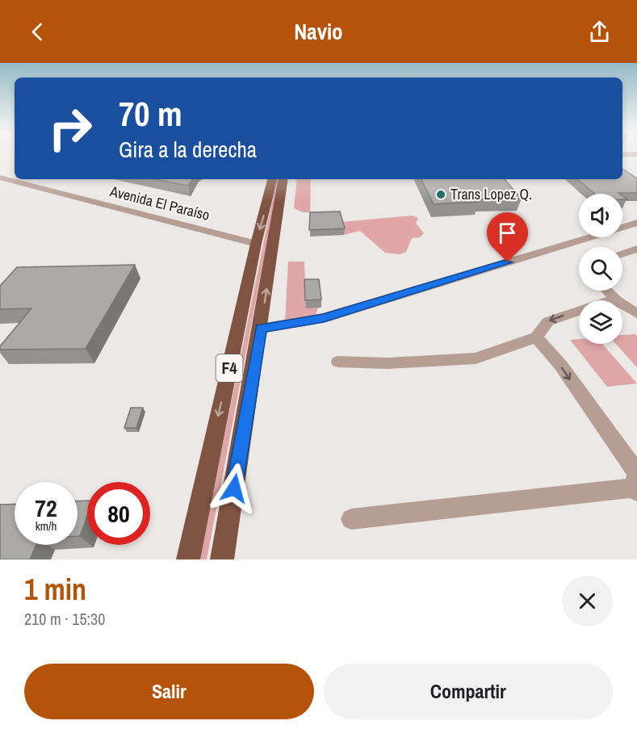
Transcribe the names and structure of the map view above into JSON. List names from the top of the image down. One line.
{"streets":{"highway":["F4"],"street":["Avenida El Paraíso"]},"crossings":[["Avenida El Paraíso","F4"]],"places":["Trans Lopez Q."],"page":{"header":"Navio","turn":["70 m","Gira a la derecha"],"speed":"72 km/h","limit":"80","heading":["1 min","210 m · 15:30"],"buttons":["Salir","Compartir"]}}
